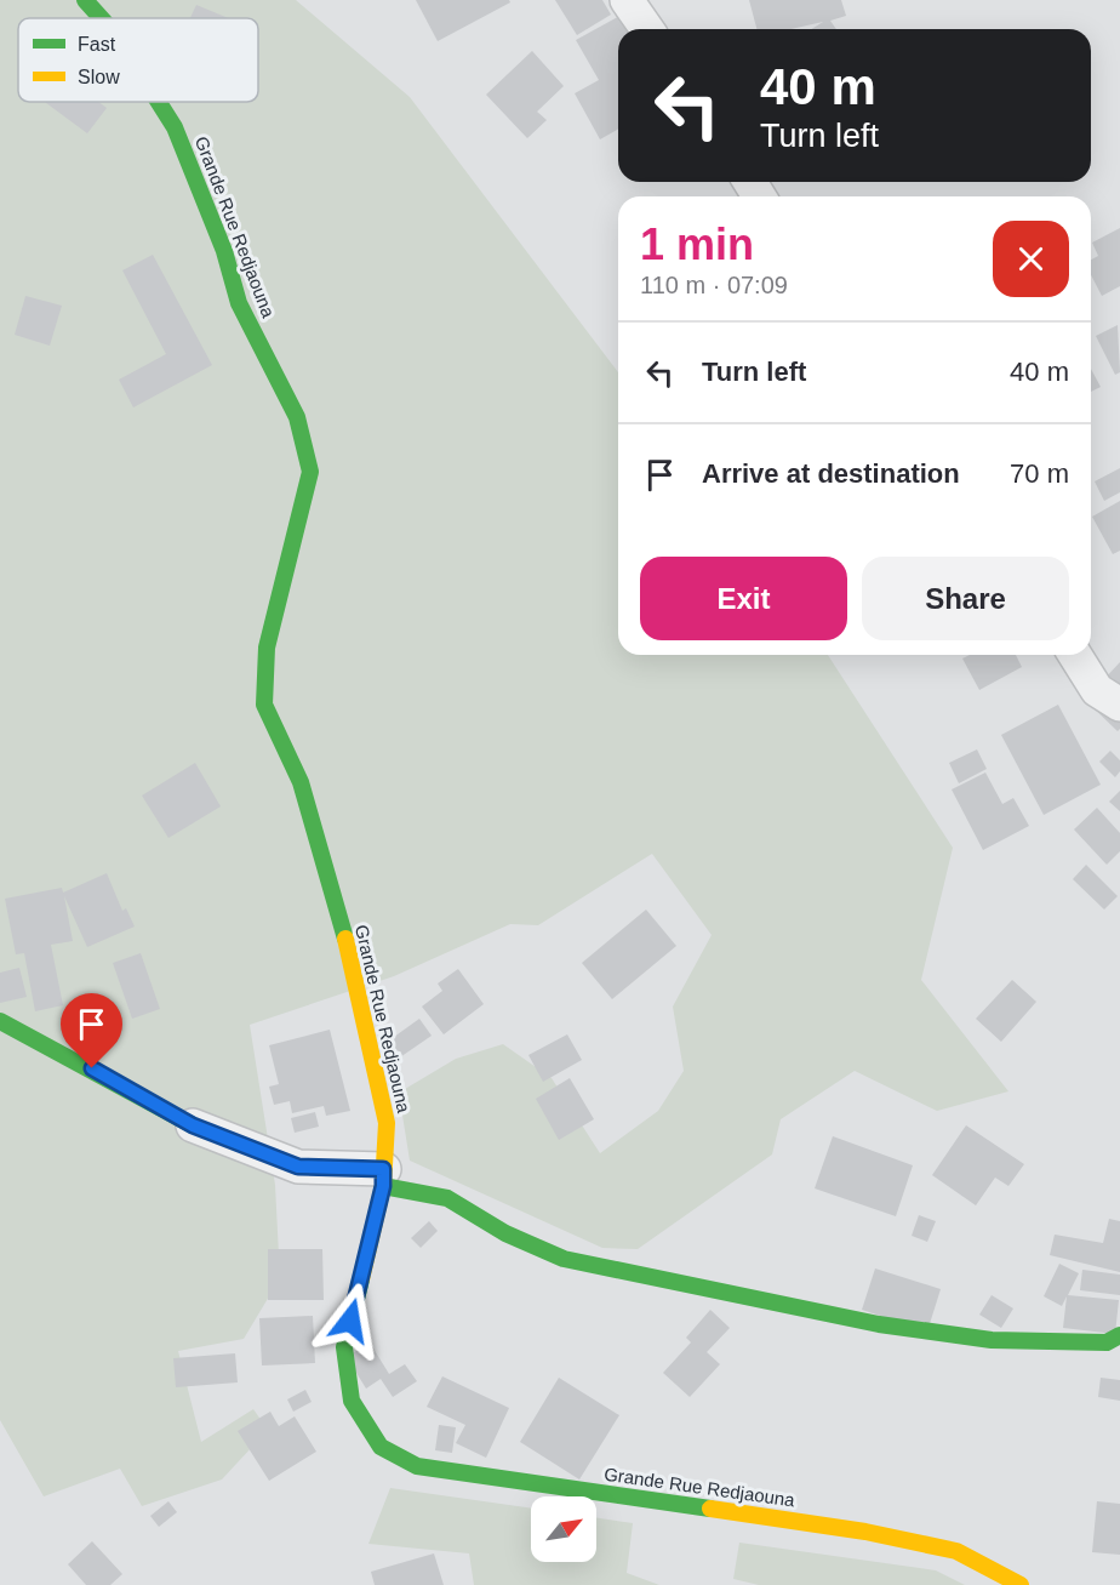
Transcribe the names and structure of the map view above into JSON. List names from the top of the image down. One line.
{"streets":{"street":["Grande Rue Redjaouna"]},"legend":["Fast","Slow"],"north":"top right","page":{"turn":["40 m","Turn left"],"heading":["1 min","110 m · 07:09"],"list":[{"name":"Turn left","value":"40 m"},{"name":"Arrive at destination","value":"70 m"}],"buttons":["Exit","Share"]}}
